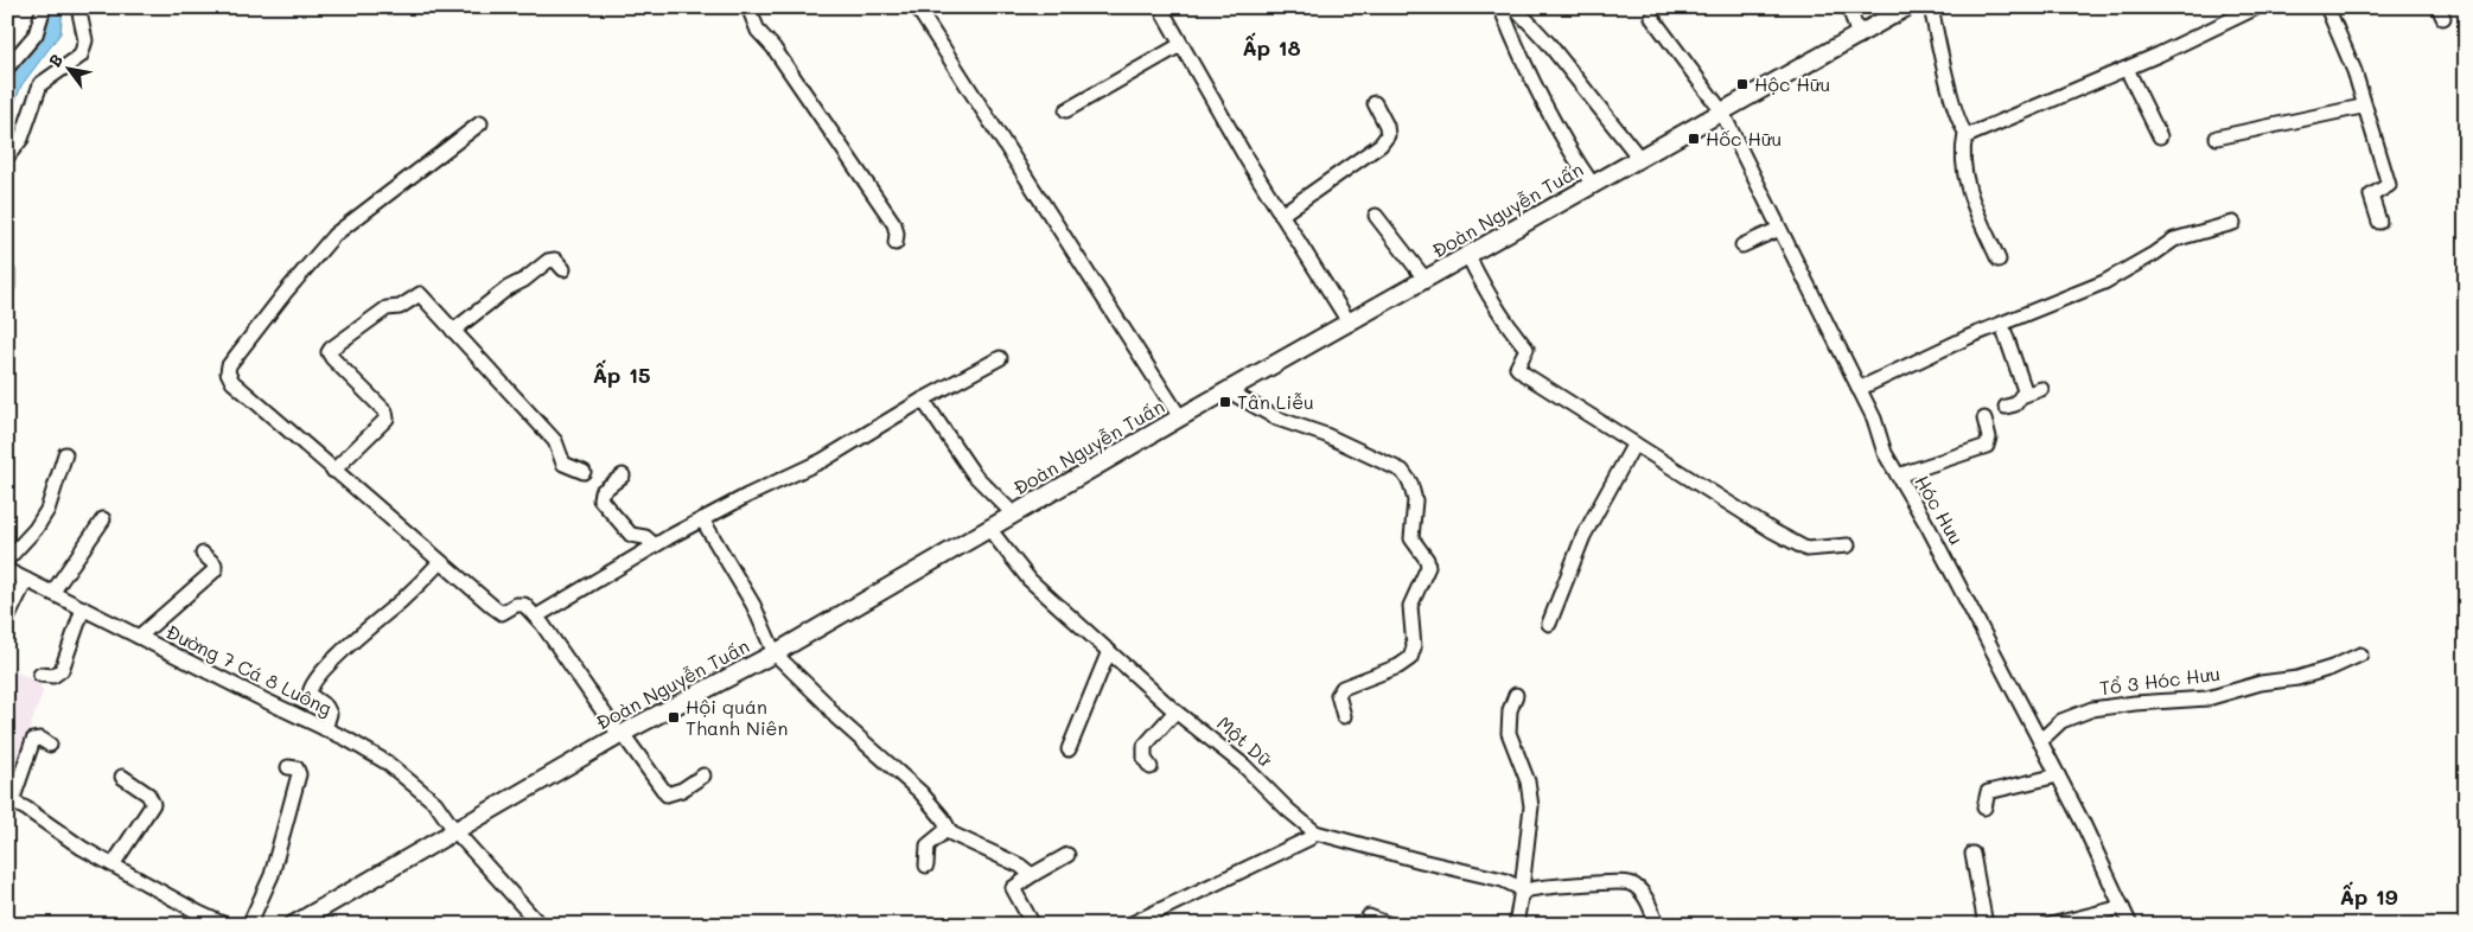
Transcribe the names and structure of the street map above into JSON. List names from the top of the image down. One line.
{"streets":{"main road":["Đoàn Nguyễn Tuấn"],"street":["Hóc Hưu","Đường 7 Cá 8 Luông","Tổ 3 Hóc Hưu","Một Dữ"]},"crossings":[["Đoàn Nguyễn Tuấn","Hóc Hưu"],["Đoàn Nguyễn Tuấn","Đường 7 Cá 8 Luông"],["Đoàn Nguyễn Tuấn","Một Dữ"],["Hóc Hưu","Tổ 3 Hóc Hưu"]],"districts":["Ấp 18","Ấp 15","Ấp 19"],"places":{"transit":["Hộc Hữu","Hốc Hữu","Tân Liễu","Hội quán Thanh Niên"]},"north":"top left"}
